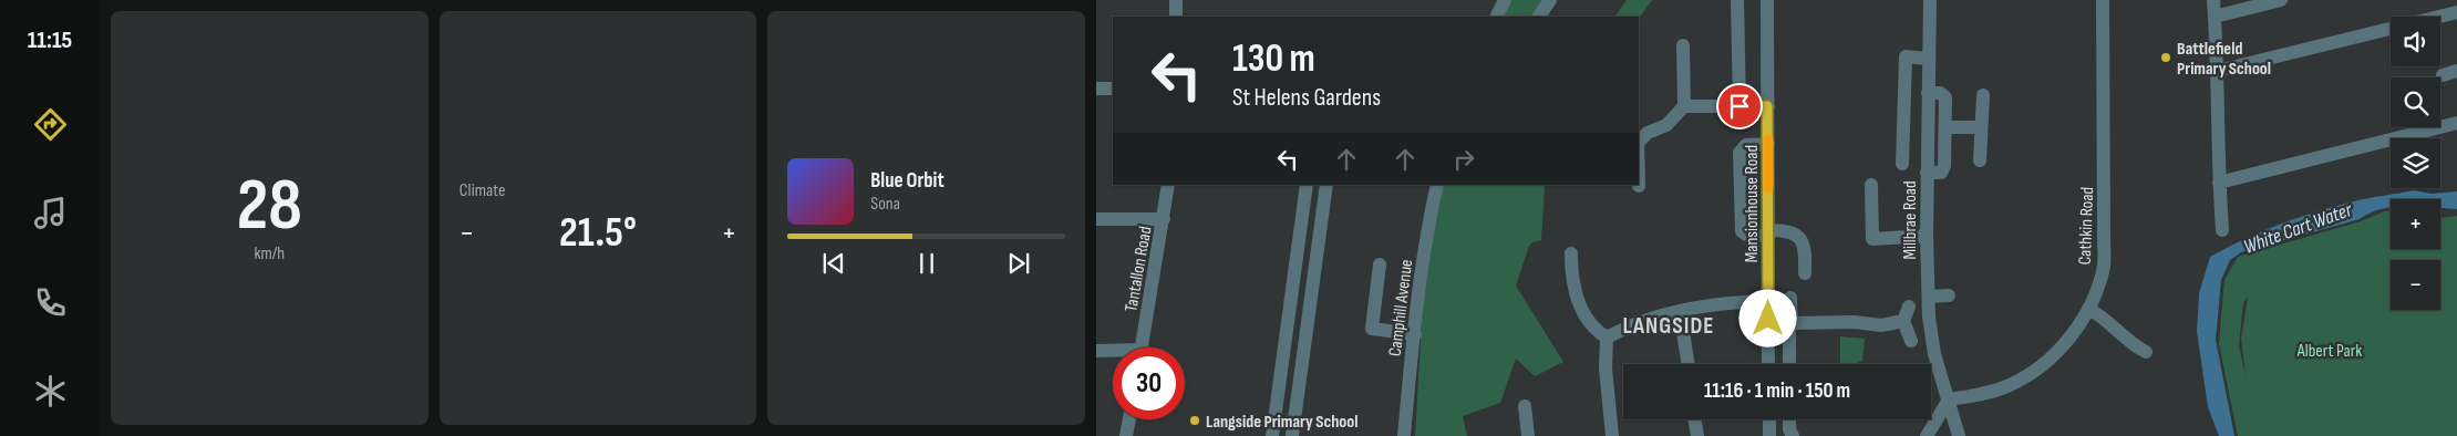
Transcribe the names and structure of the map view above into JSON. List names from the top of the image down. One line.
{"streets":{"street":["Mansionhouse Road","Millbrae Road","Cathkin Road","Tantallon Road","Camphill Avenue"]},"crossings":[["Millbrae Road","Cathkin Road"]],"districts":["LANGSIDE"],"water":["White Cart Water"],"parks":["Albert Park"],"places":["Battlefield Primary School","Langside Primary School"],"page":{"tabs":"11:15","tile":[["28","km/h"],"Climate"],"map_buttons":["+","−"],"turn":["130 m","St Helens Gardens"],"song":["Blue Orbit","Sona"],"heat":["−","21.5°","+"],"limit":"30","trip":"11:16 · 1 min · 150 m"}}
